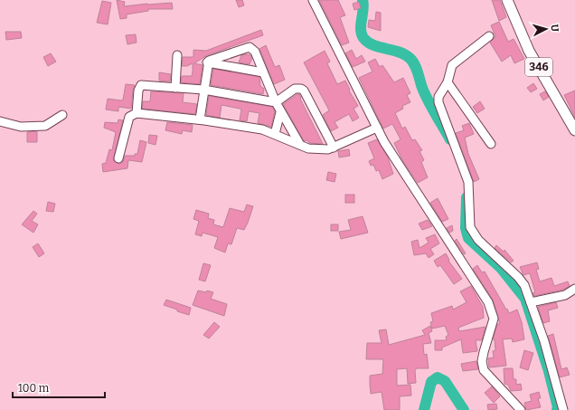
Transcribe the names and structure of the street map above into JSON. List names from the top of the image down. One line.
{"streets":{"main road":["346"]},"scale_bar":"100 m","north":"right"}
